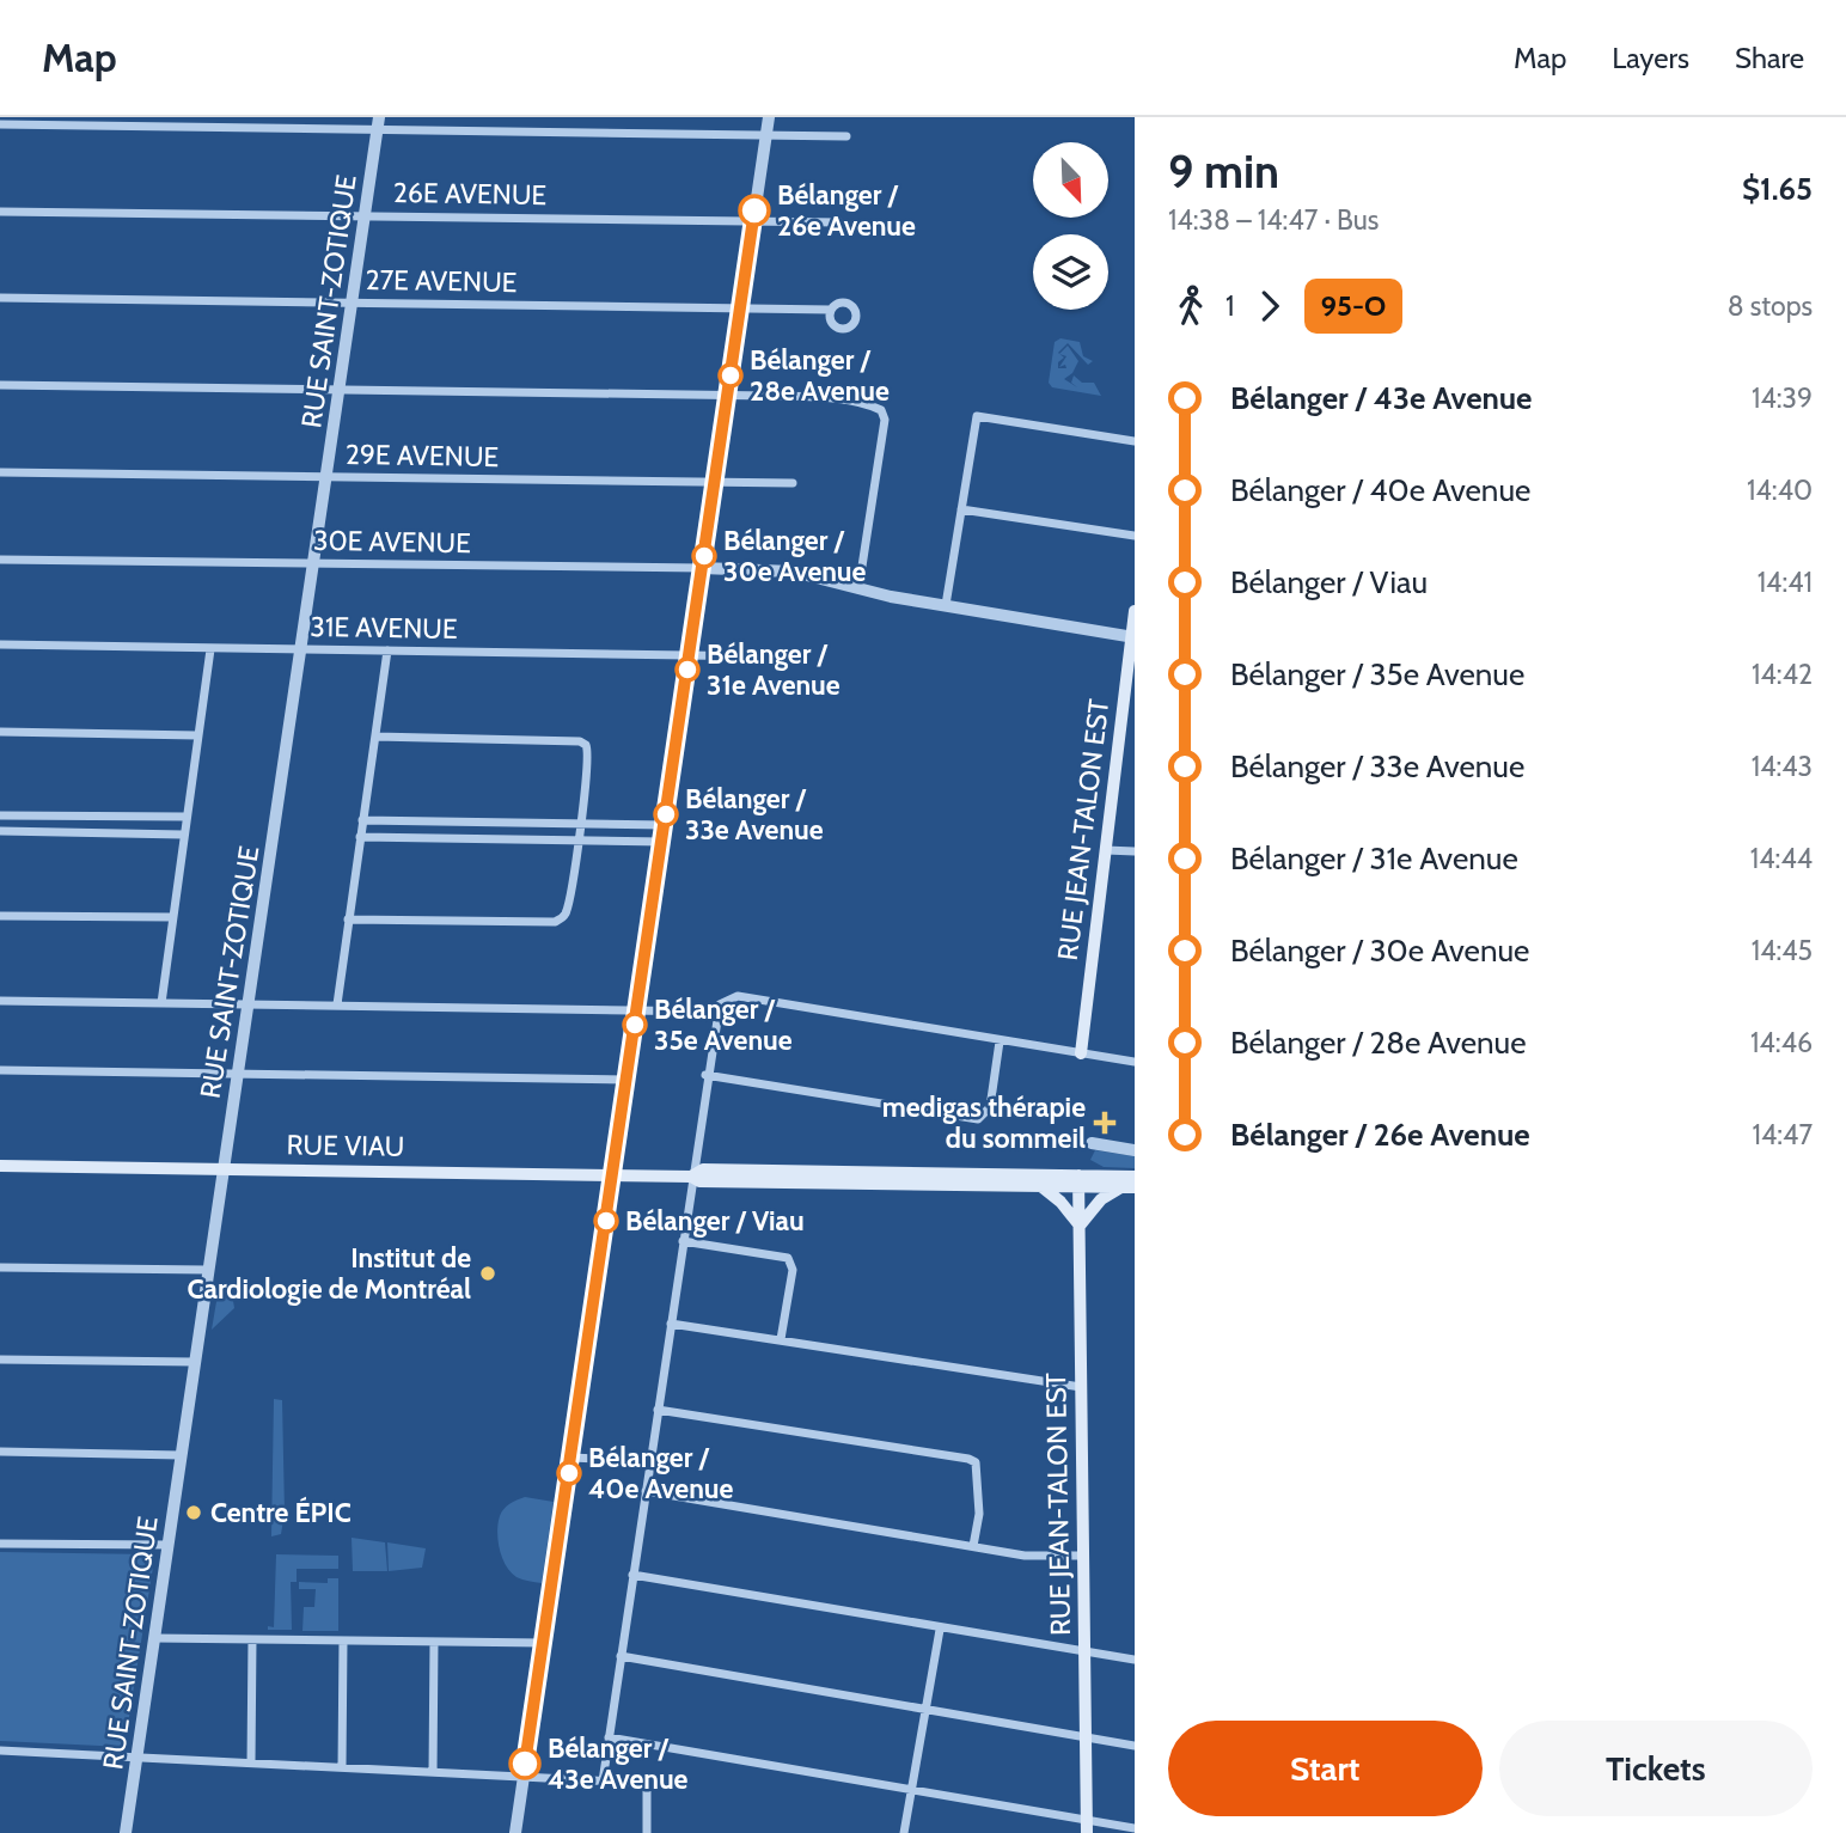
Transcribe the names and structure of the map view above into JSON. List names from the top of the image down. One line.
{"streets":{"main road":["RUE JEAN-TALON EST","RUE VIAU"],"street":["26E AVENUE","27E AVENUE","RUE SAINT-ZOTIQUE","29E AVENUE","30E AVENUE","31E AVENUE"]},"crossings":[["26E AVENUE","RUE SAINT-ZOTIQUE"],["27E AVENUE","RUE SAINT-ZOTIQUE"],["RUE SAINT-ZOTIQUE","29E AVENUE"],["RUE SAINT-ZOTIQUE","30E AVENUE"],["RUE SAINT-ZOTIQUE","31E AVENUE"],["RUE SAINT-ZOTIQUE","RUE VIAU"],["30E AVENUE","RUE JEAN-TALON EST"]],"places":{"other":["Bélanger / 26e Avenue","Bélanger / 28e Avenue","Bélanger / 30e Avenue","Bélanger / 31e Avenue","Bélanger / 33e Avenue","Bélanger / 35e Avenue","Bélanger / Viau","Institut de Cardiologie de Montréal","Bélanger / 40e Avenue","Centre ÉPIC","Bélanger / 43e Avenue"],"health":["medigas thérapie du sommeil"]},"lines":["bus line 95-O"],"north":"bottom right","page":{"header":"Map","nav":["Map","Layers","Share"],"heading":["9 min","14:38 – 14:47 · Bus","$1.65"],"legs":["1","95-O","8 stops"],"list":[{"name":"Bélanger / 43e Avenue","value":"14:39"},{"name":"Bélanger / 40e Avenue","value":"14:40"},{"name":"Bélanger / Viau","value":"14:41"},{"name":"Bélanger / 35e Avenue","value":"14:42"},{"name":"Bélanger / 33e Avenue","value":"14:43"},{"name":"Bélanger / 31e Avenue","value":"14:44"},{"name":"Bélanger / 30e Avenue","value":"14:45"},{"name":"Bélanger / 28e Avenue","value":"14:46"},{"name":"Bélanger / 26e Avenue","value":"14:47"}],"buttons":["Start","Tickets"]}}
